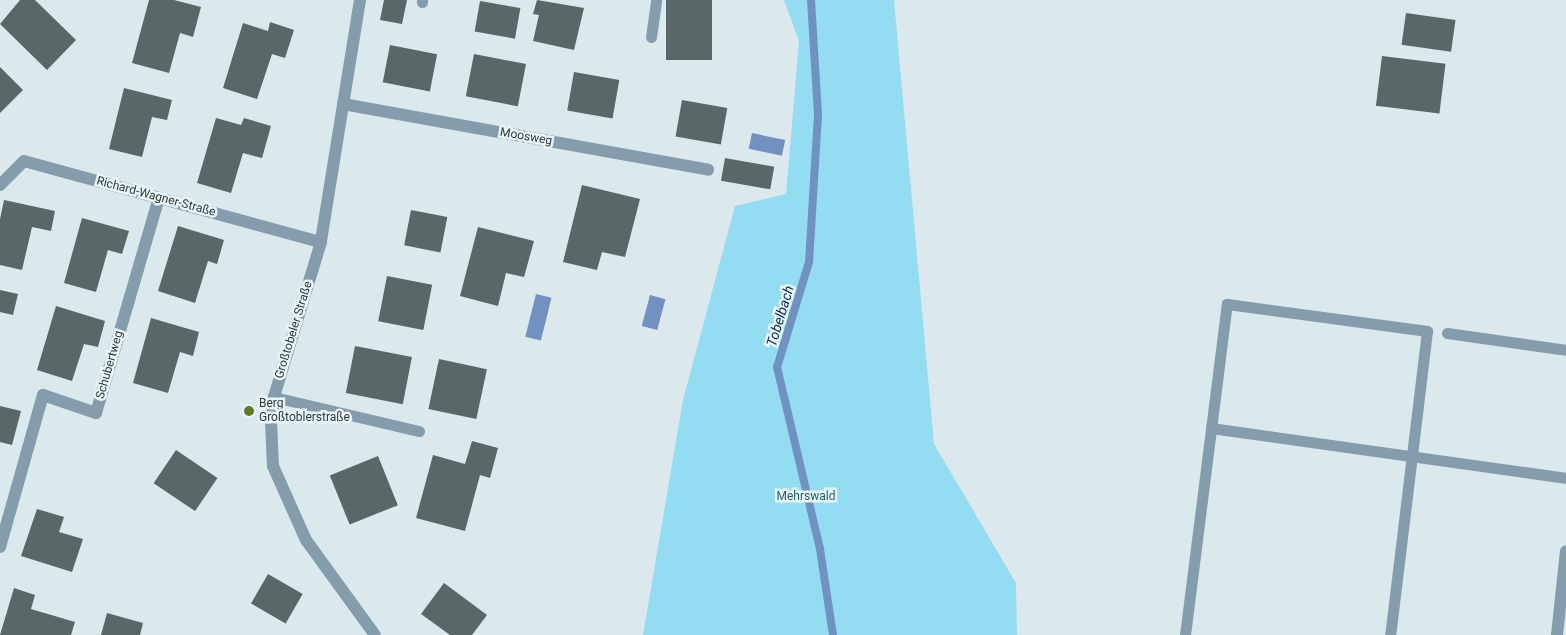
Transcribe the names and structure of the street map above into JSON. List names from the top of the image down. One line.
{"streets":{"street":["Moosweg","Richard-Wagner-Straße","Großtobeler Straße","Schubertweg"]},"crossings":[["Moosweg","Großtobeler Straße"],["Richard-Wagner-Straße","Großtobeler Straße"],["Richard-Wagner-Straße","Schubertweg"]],"water":["Tobelbach"],"parks":["Mehrswald"],"places":["Berg Großtoblerstraße"]}
